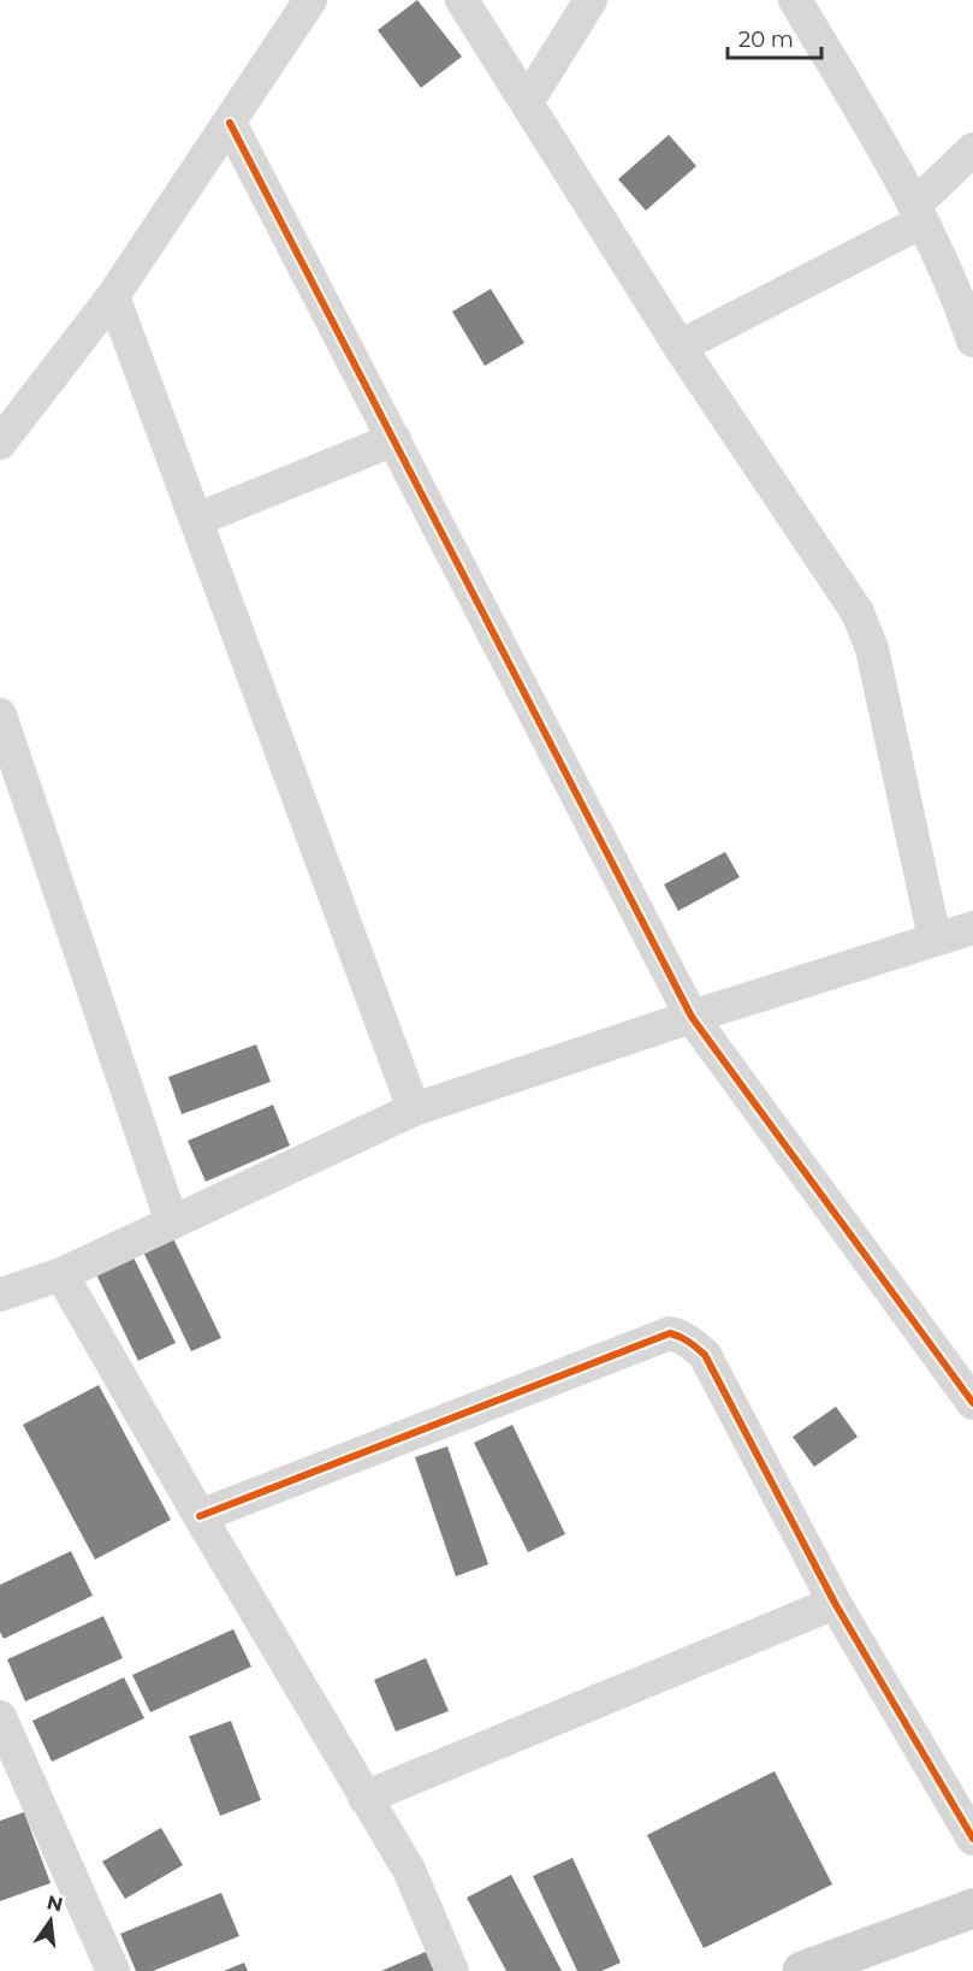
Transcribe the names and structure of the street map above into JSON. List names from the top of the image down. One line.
{"scale_bar":"20 m","north":"top"}
